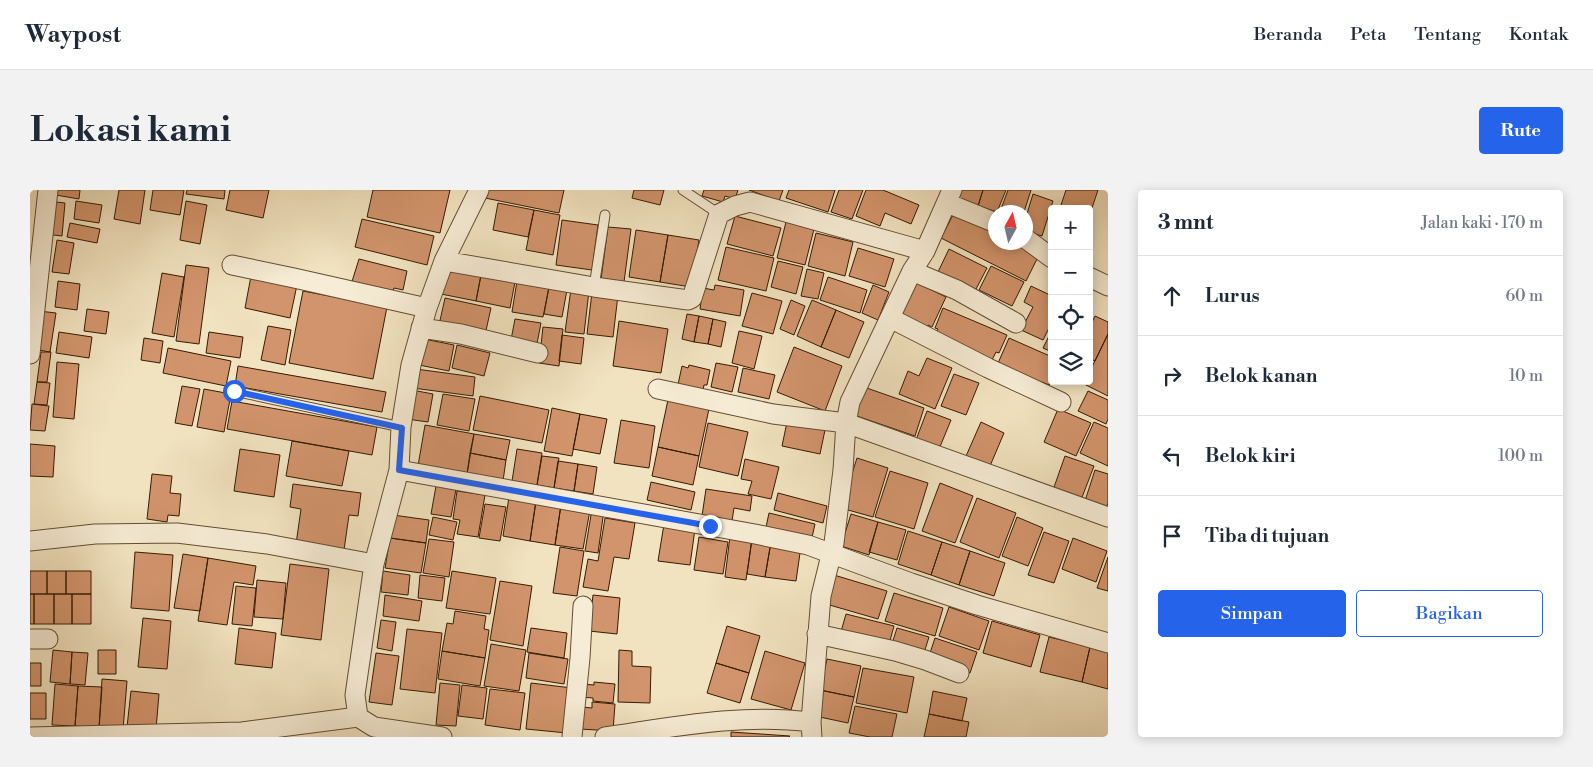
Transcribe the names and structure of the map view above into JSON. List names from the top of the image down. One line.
{"north":"top","page":{"header":"Waypost","nav":["Beranda","Peta","Tentang","Kontak"],"buttons":["Rute",["Simpan","Bagikan"]],"title":"Lokasi kami","heading":["3 mnt","Jalan kaki · 170 m"],"map_buttons":["+","−"],"list":[["Lurus","60 m"],["Belok kanan","10 m"],["Belok kiri","100 m"],"Tiba di tujuan"]}}
